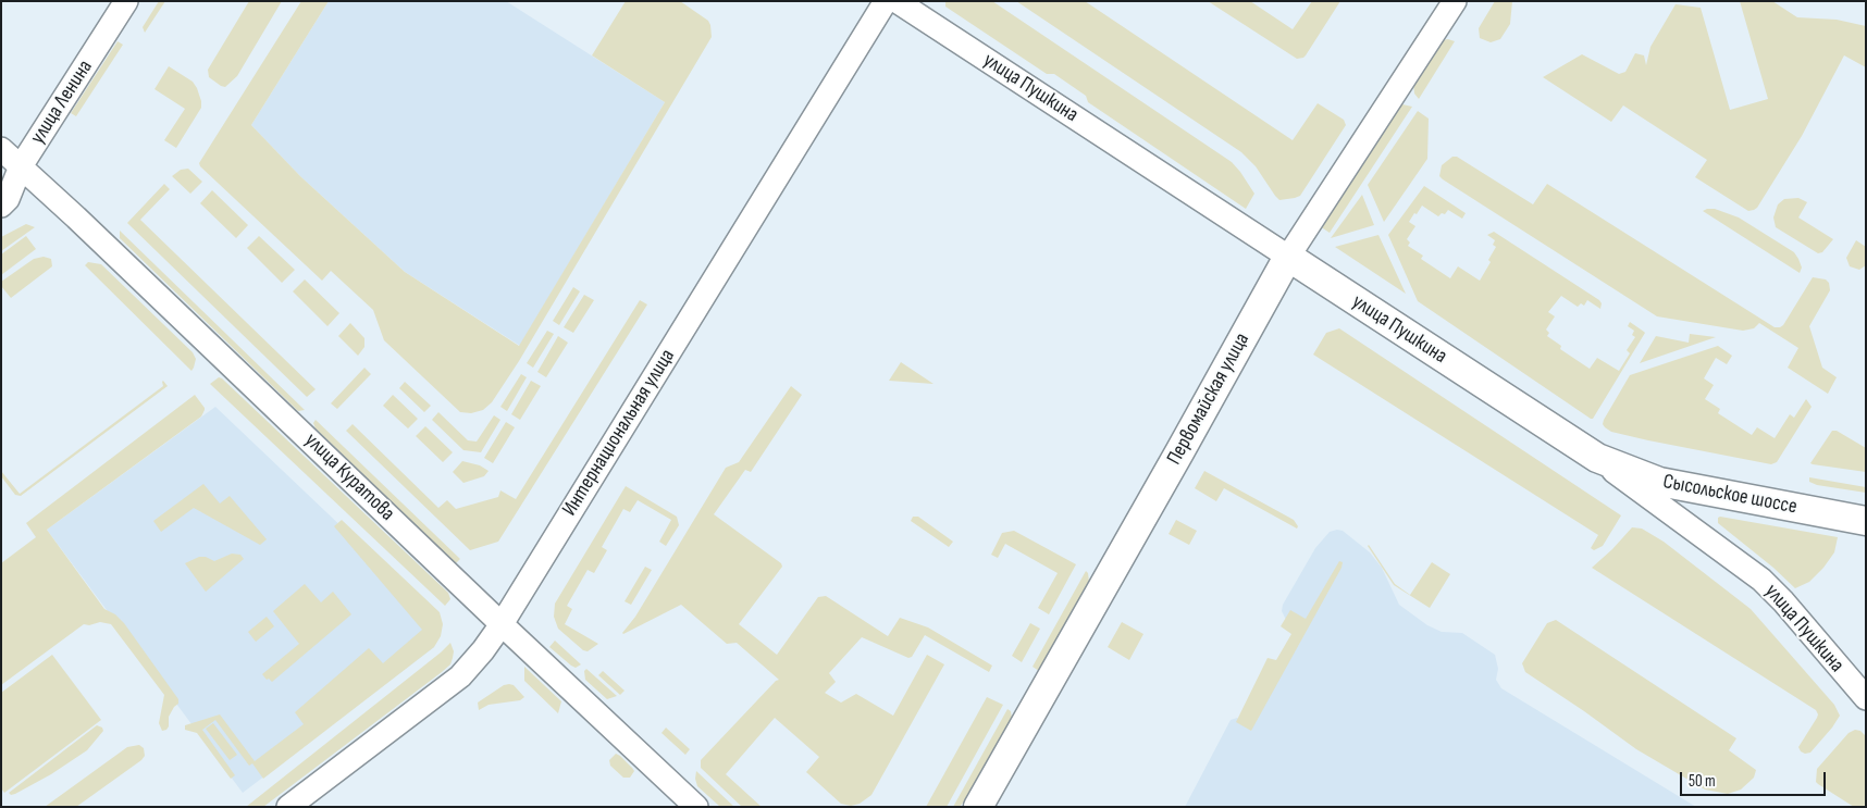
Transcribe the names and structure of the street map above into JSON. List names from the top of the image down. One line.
{"streets":{"main road":["улица Пушкина","Первомайская улица","Сысольское шоссе"],"street":["улица Ленина","Интернациональная улица","улица Куратова"]},"crossings":[["улица Пушкина","Первомайская улица"],["улица Пушкина","Сысольское шоссе"],["улица Ленина","улица Куратова"],["Интернациональная улица","улица Куратова"]],"scale_bar":"50 m"}
